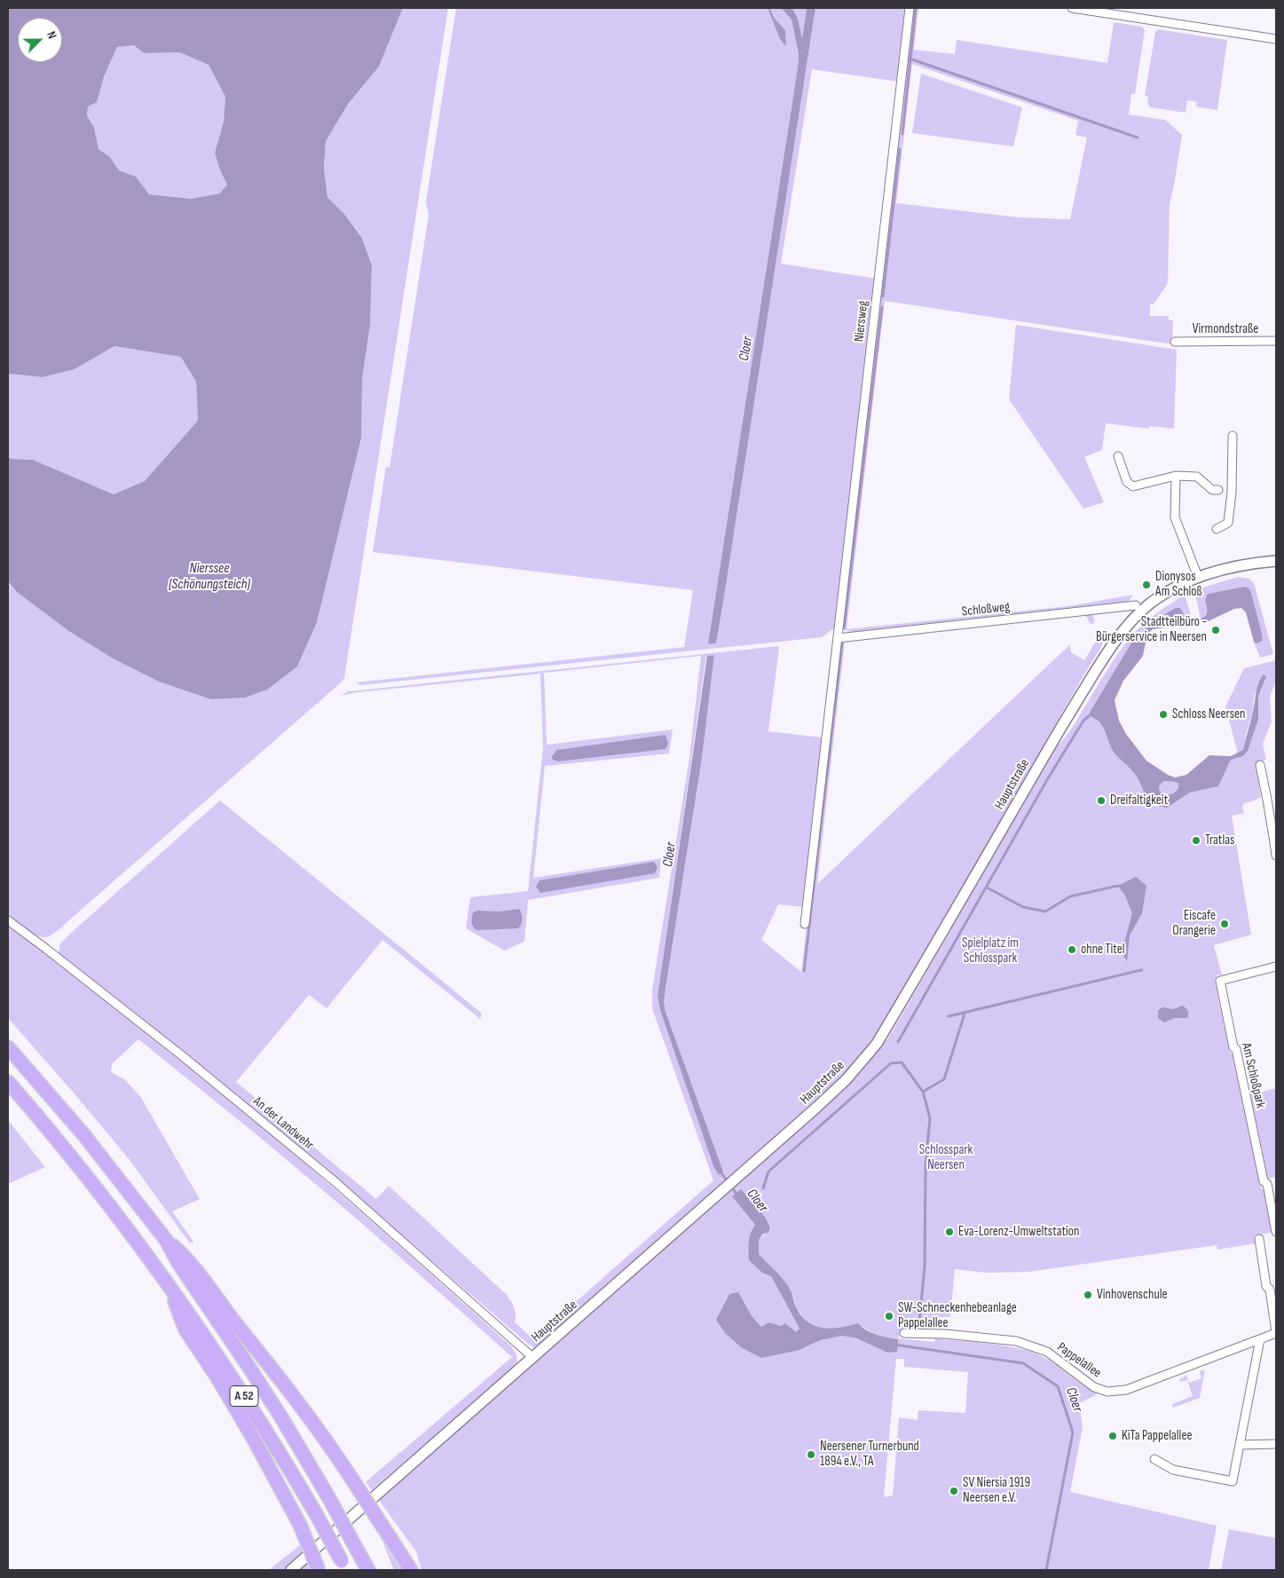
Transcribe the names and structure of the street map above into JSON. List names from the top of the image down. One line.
{"streets":{"highway":["A 52"],"street":["Niersweg","Virmondstraße","Schloßweg","Hauptstraße","Am Schloßpark","An der Landwehr","Pappelallee"]},"crossings":[["Niersweg","Schloßweg"],["Hauptstraße","An der Landwehr"]],"water":["Cloer","Nierssee (Schönungsteich)"],"parks":["Spielplatz im Schlosspark","Schlosspark Neersen"],"places":["Dionysos Am Schloß","Stadtteilbüro - Bürgerservice in Neersen","Schloss Neersen","Dreifaltigkeit","Tratlas","Eiscafe Orangerie","ohne Titel","Eva-Lorenz-Umweltstation","Vinhovenschule","SW-Schneckenhebeanlage Pappelallee","KiTa Pappelallee","Neersener Turnerbund 1894 e.V., TA","SV Niersia 1919 Neersen e.V."],"north":"top right"}
